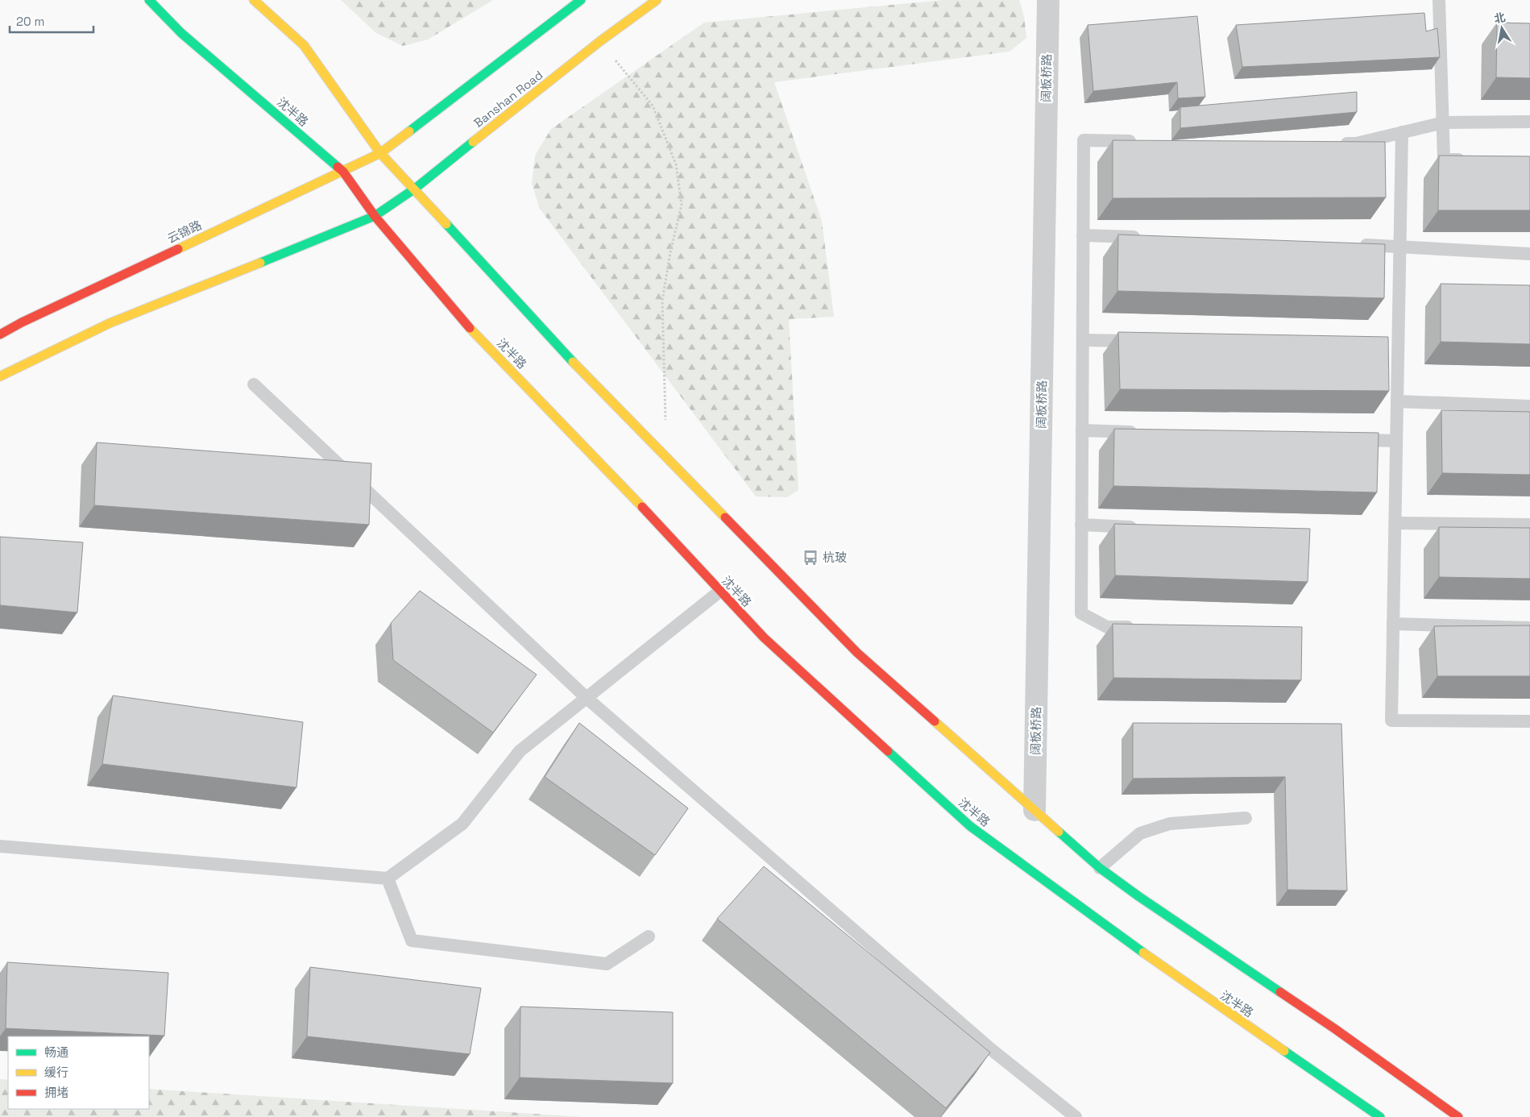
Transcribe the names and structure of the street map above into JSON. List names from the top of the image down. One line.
{"streets":{"main road":["Banshan Road","沈半路","云锦路"],"street":["阔板桥路"]},"crossings":[["Banshan Road","沈半路"],["沈半路","云锦路"]],"places":{"bus stop":["杭玻"]},"legend":["畅通","缓行","拥堵"],"scale_bar":"20 m","north":"top"}
